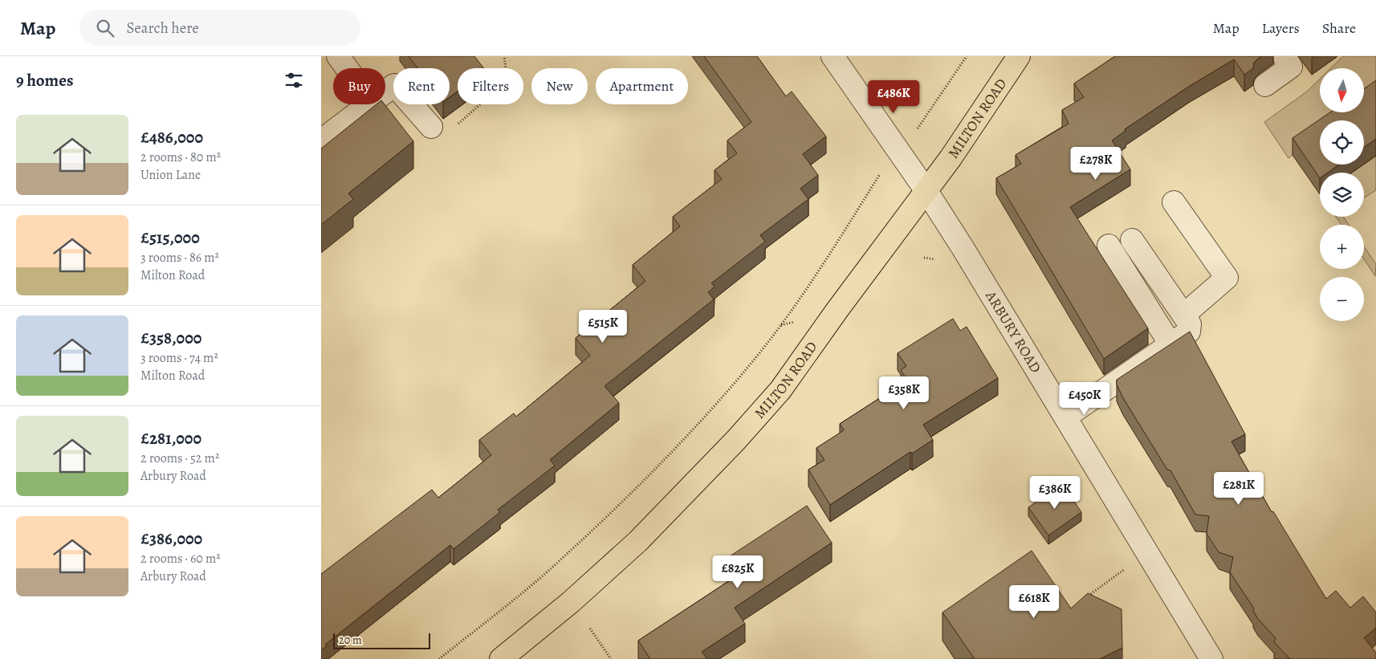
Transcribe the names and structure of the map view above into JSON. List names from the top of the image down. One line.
{"streets":{"main road":["MILTON ROAD"],"street":["ARBURY ROAD"]},"crossings":[["MILTON ROAD","ARBURY ROAD"]],"scale_bar":"20 m","north":"bottom","page":{"header":"Map","search":"Search here","nav":["Map","Layers","Share"],"heading":"9 homes","map_buttons":["+","−"],"chip":["Buy","Rent","Filters","New","Apartment"],"price":["£486K","£278K","£515K","£358K","£450K","£281K","£386K","£825K","£618K"],"list":[{"name":"£486,000","note":"2 rooms · 80 m² · Union Lane"},{"name":"£515,000","note":"3 rooms · 86 m² · Milton Road"},{"name":"£358,000","note":"3 rooms · 74 m² · Milton Road"},{"name":"£281,000","note":"2 rooms · 52 m² · Arbury Road"},{"name":"£386,000","note":"2 rooms · 60 m² · Arbury Road"}],"scale":"20 m"}}
